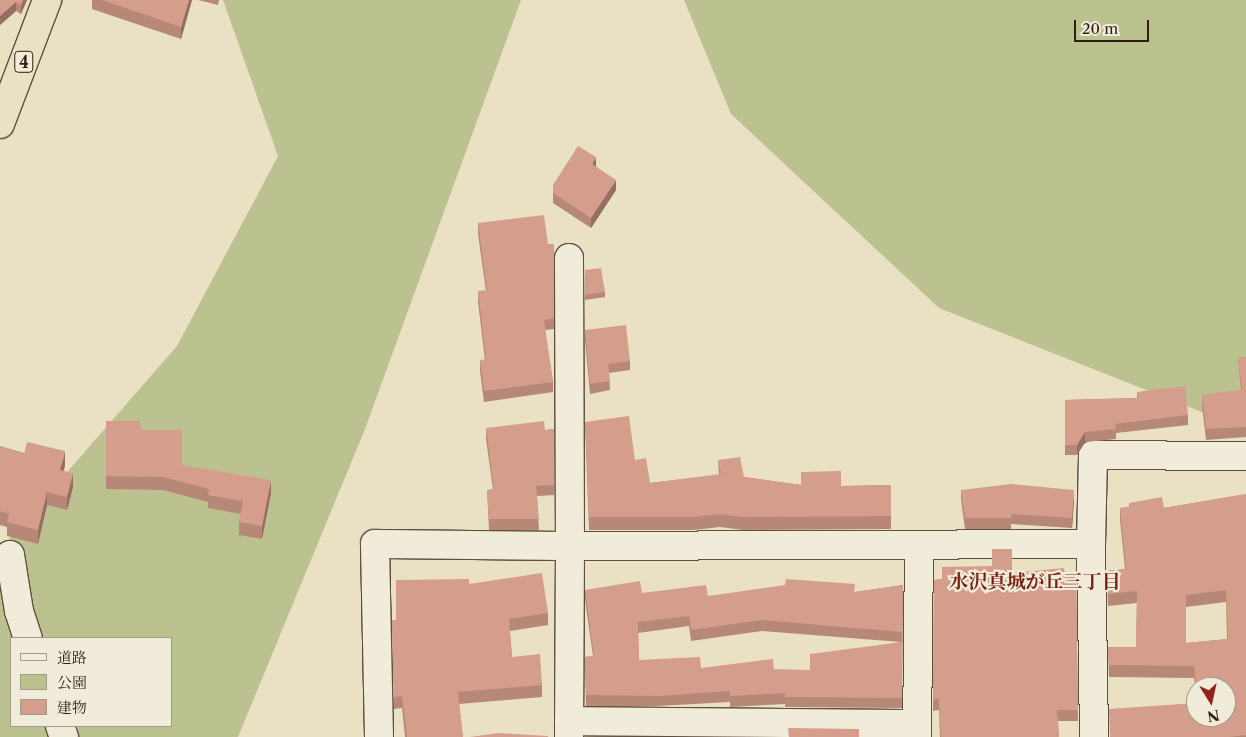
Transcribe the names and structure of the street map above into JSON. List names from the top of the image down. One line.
{"streets":{"highway":["4"]},"districts":["水沢真城が丘三丁目"],"legend":["道路","公園","建物"],"scale_bar":"20 m","north":"bottom"}
